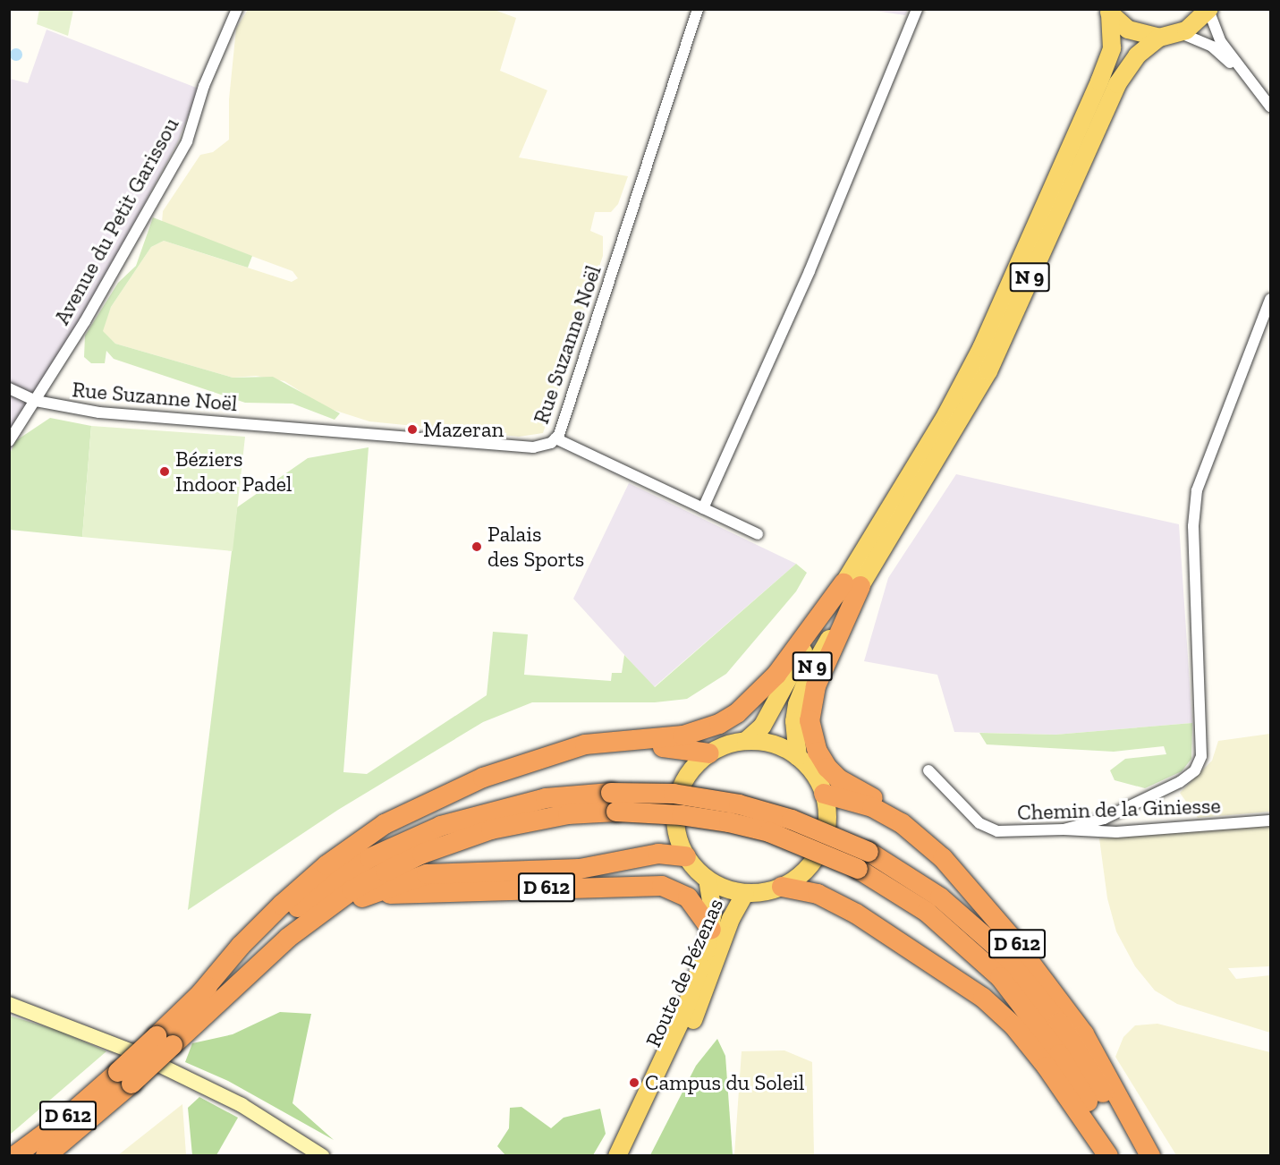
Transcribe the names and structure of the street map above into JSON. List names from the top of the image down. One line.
{"streets":{"highway":["D 612"],"main road":["N 9","Route de Pézenas"],"street":["Avenue du Petit Garissou","Rue Suzanne Noël","Chemin de la Giniesse"]},"crossings":[["Avenue du Petit Garissou","Rue Suzanne Noël"],["N 9","D 612"],["N 9","Route de Pézenas"],["D 612","Route de Pézenas"]],"places":["Mazeran","Béziers Indoor Padel","Palais des Sports","Campus du Soleil"]}
